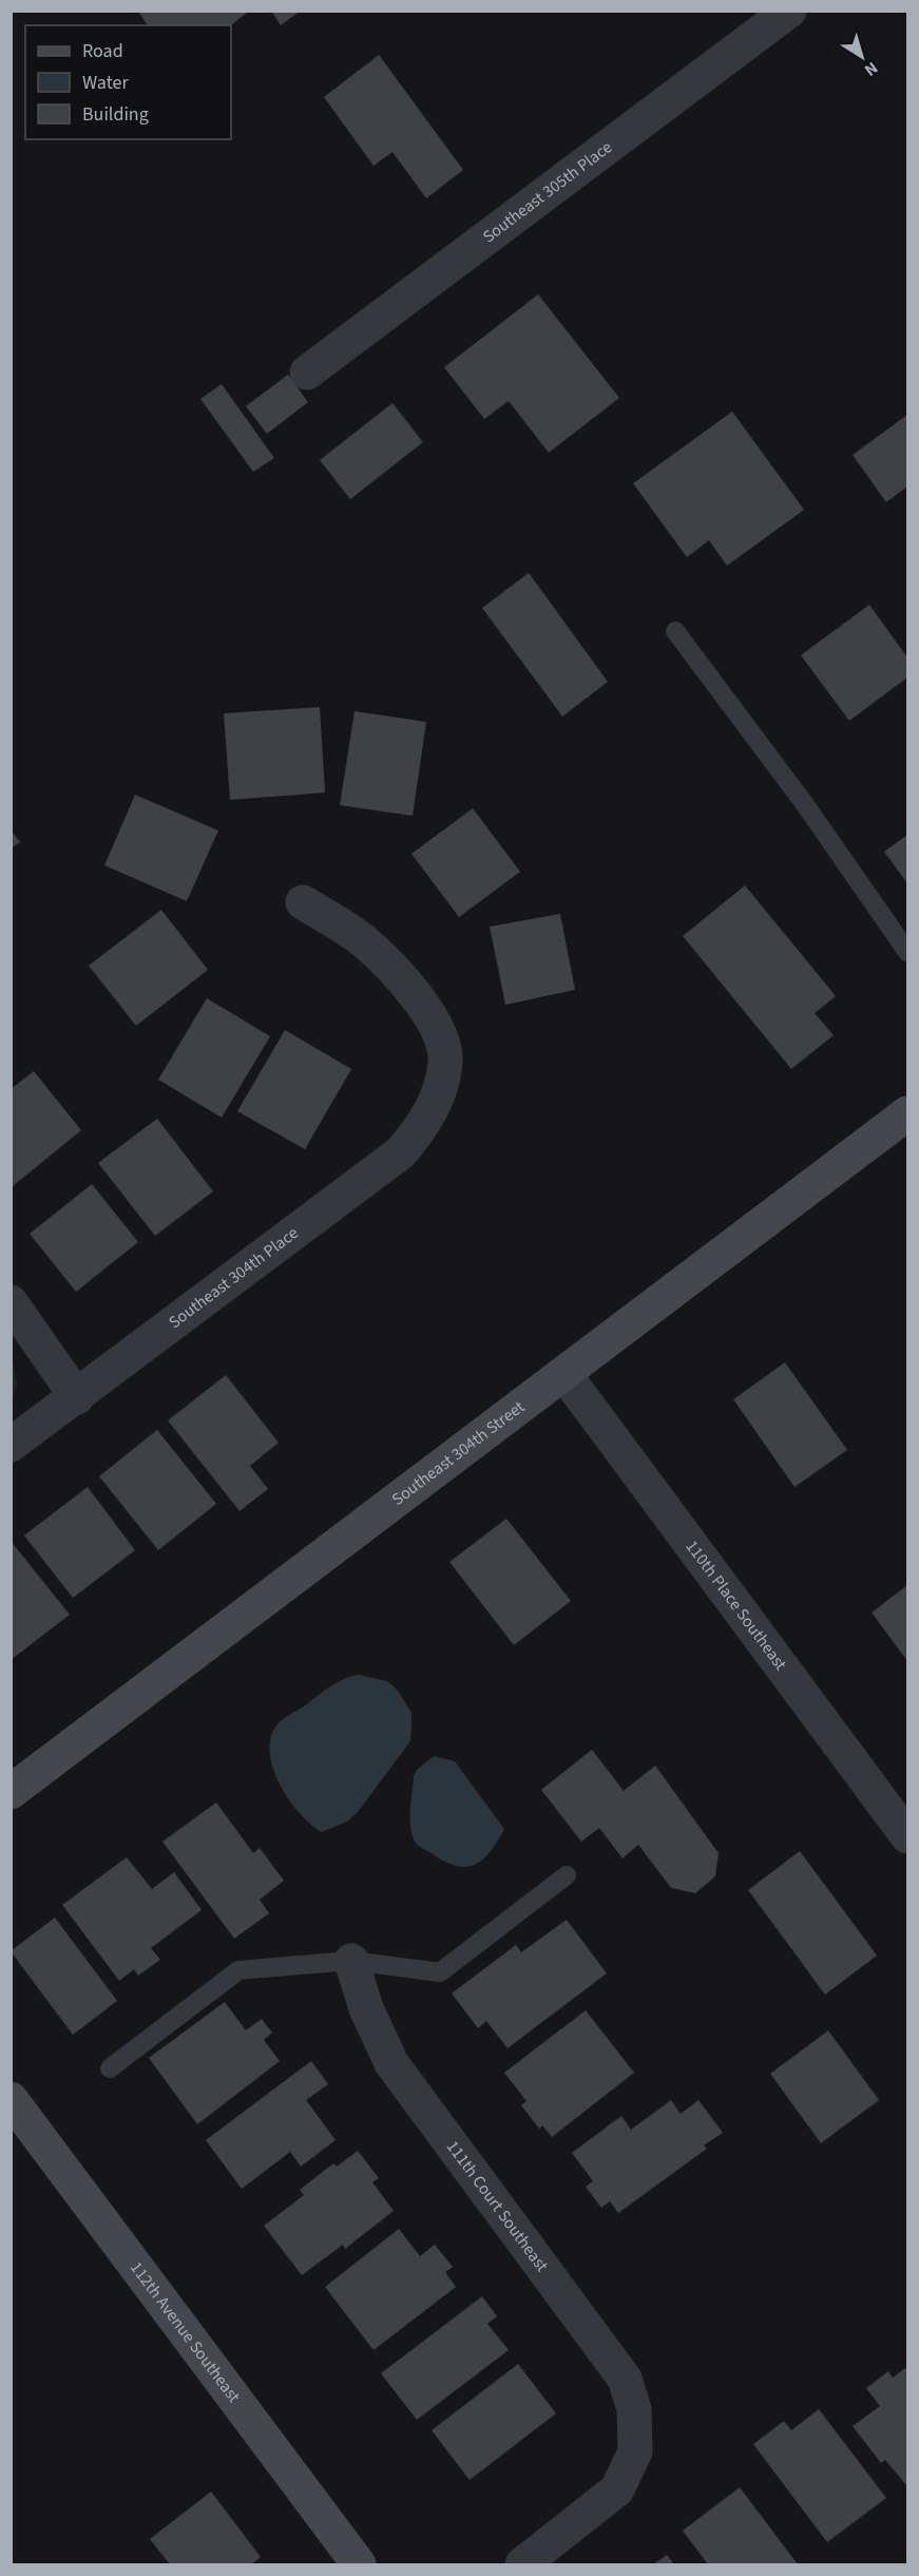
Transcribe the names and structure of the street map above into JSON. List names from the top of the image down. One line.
{"streets":{"street":["Southeast 305th Place","Southeast 304th Place","Southeast 304th Street","110th Place Southeast","111th Court Southeast","112th Avenue Southeast"]},"crossings":[["Southeast 304th Street","110th Place Southeast"]],"legend":["Road","Water","Building"],"north":"bottom right"}
